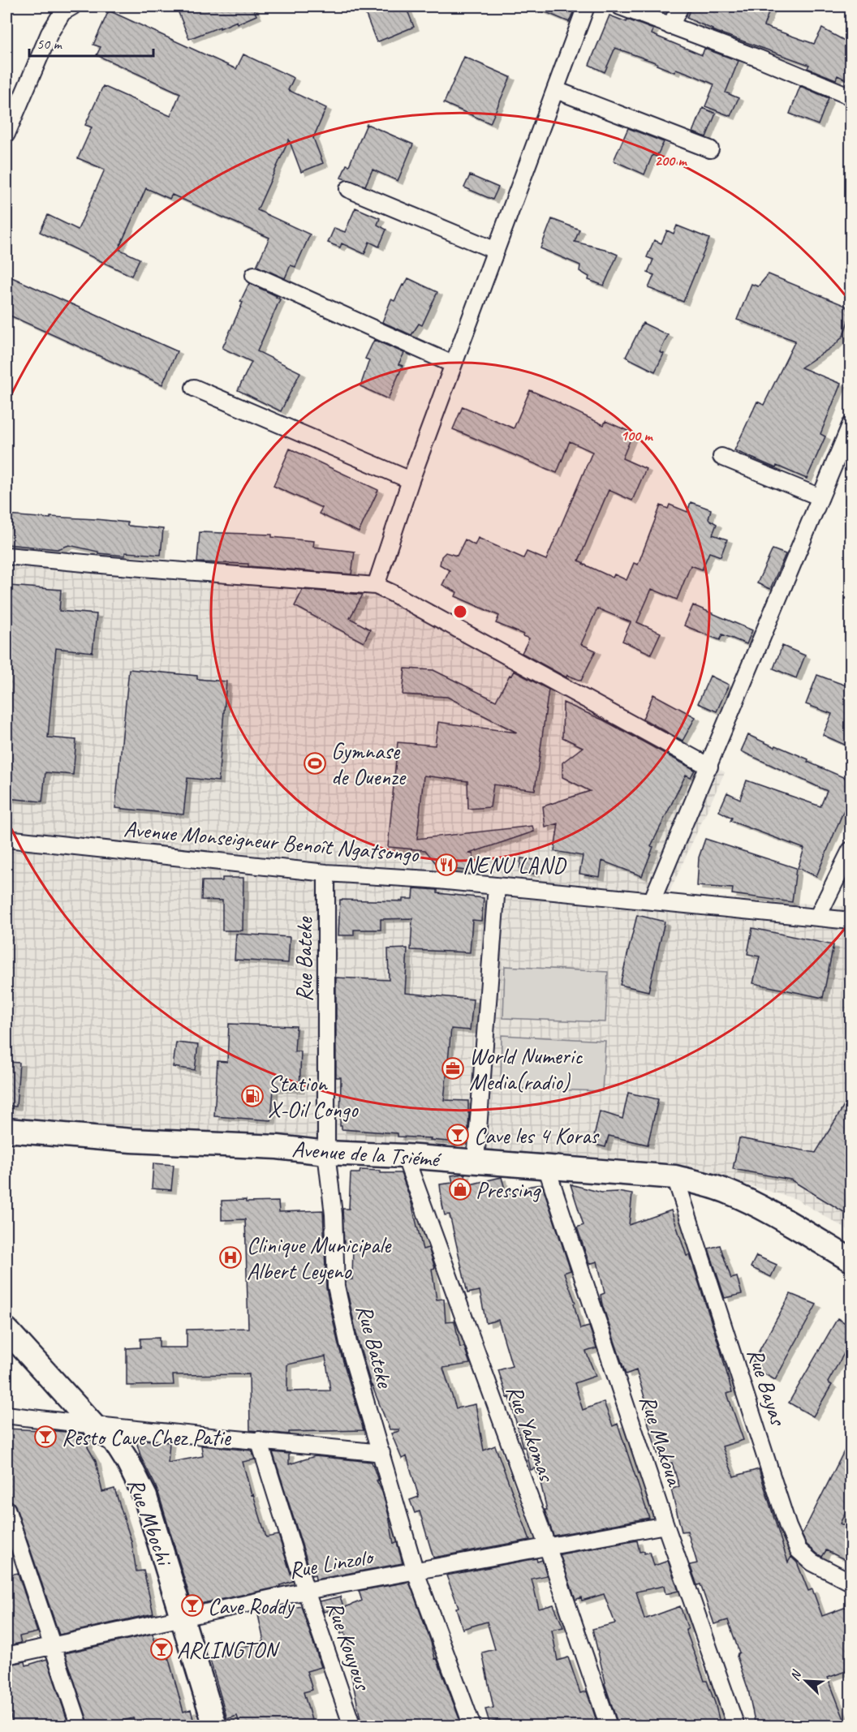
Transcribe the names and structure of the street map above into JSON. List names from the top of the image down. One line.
{"streets":{"main road":["Avenue de la Tsiémé","Rue Mbochi"],"street":["Avenue Monseigneur Benoît Ngatsongo","Rue Bateke","Rue Bayas","Rue Yakomas","Rue Makoua","Rue Linzolo","Rue Kouyous"]},"crossings":[["Avenue Monseigneur Benoît Ngatsongo","Rue Bateke"],["Rue Bateke","Avenue de la Tsiémé"],["Rue Bateke","Rue Linzolo"],["Avenue de la Tsiémé","Rue Bayas"],["Avenue de la Tsiémé","Rue Yakomas"],["Avenue de la Tsiémé","Rue Makoua"],["Rue Yakomas","Rue Linzolo"],["Rue Makoua","Rue Linzolo"],["Rue Mbochi","Rue Linzolo"],["Rue Linzolo","Rue Kouyous"]],"places":{"sports":["Gymnase de Ouenze"],"restaurant":["NENU LAND"],"office":["World Numeric Media(radio)"],"fuel station":["Station X-Oil Congo"],"bar":["Cave les 4 Koras","Resto Cave Chez Patie","Cave Roddy","ARLINGTON"],"shop":["Pressing"],"hospital":["Clinique Municipale Albert Leyeno"]},"scale_bar":"50 m","north":"top left","rings":["200 m","100 m"]}
